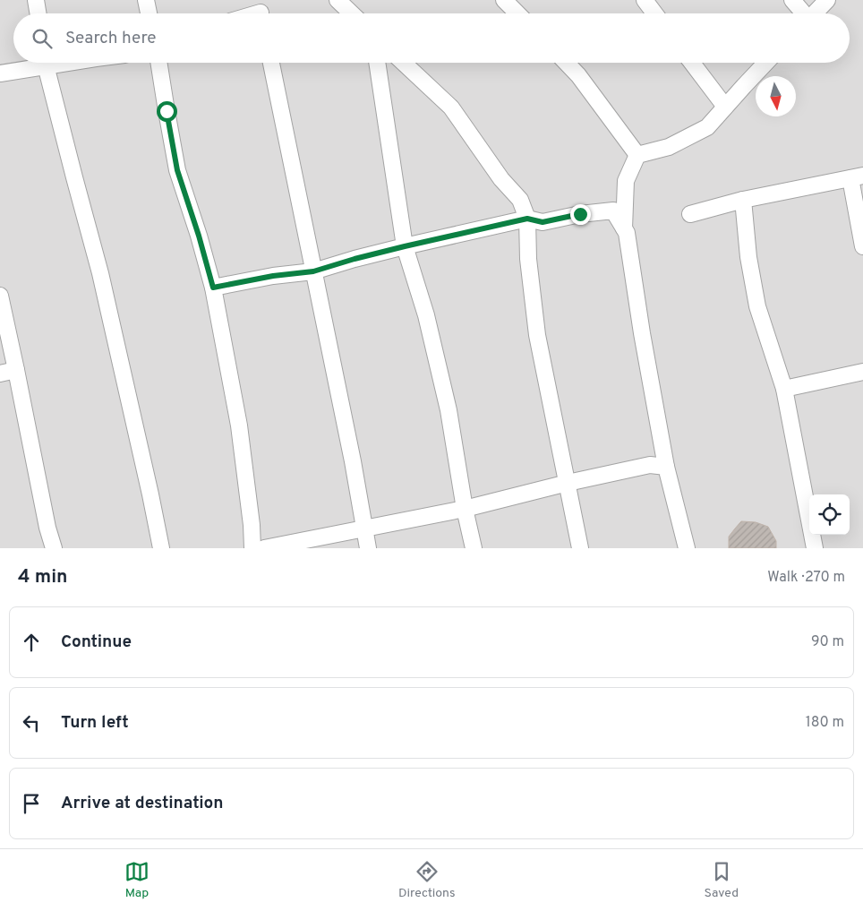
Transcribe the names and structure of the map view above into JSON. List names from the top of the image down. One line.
{"north":"bottom","page":{"search":"Search here","heading":["4 min","Walk · 270 m"],"list":[["Continue","90 m"],["Turn left","180 m"],"Arrive at destination"],"nav":["Map","Directions","Saved"]}}
